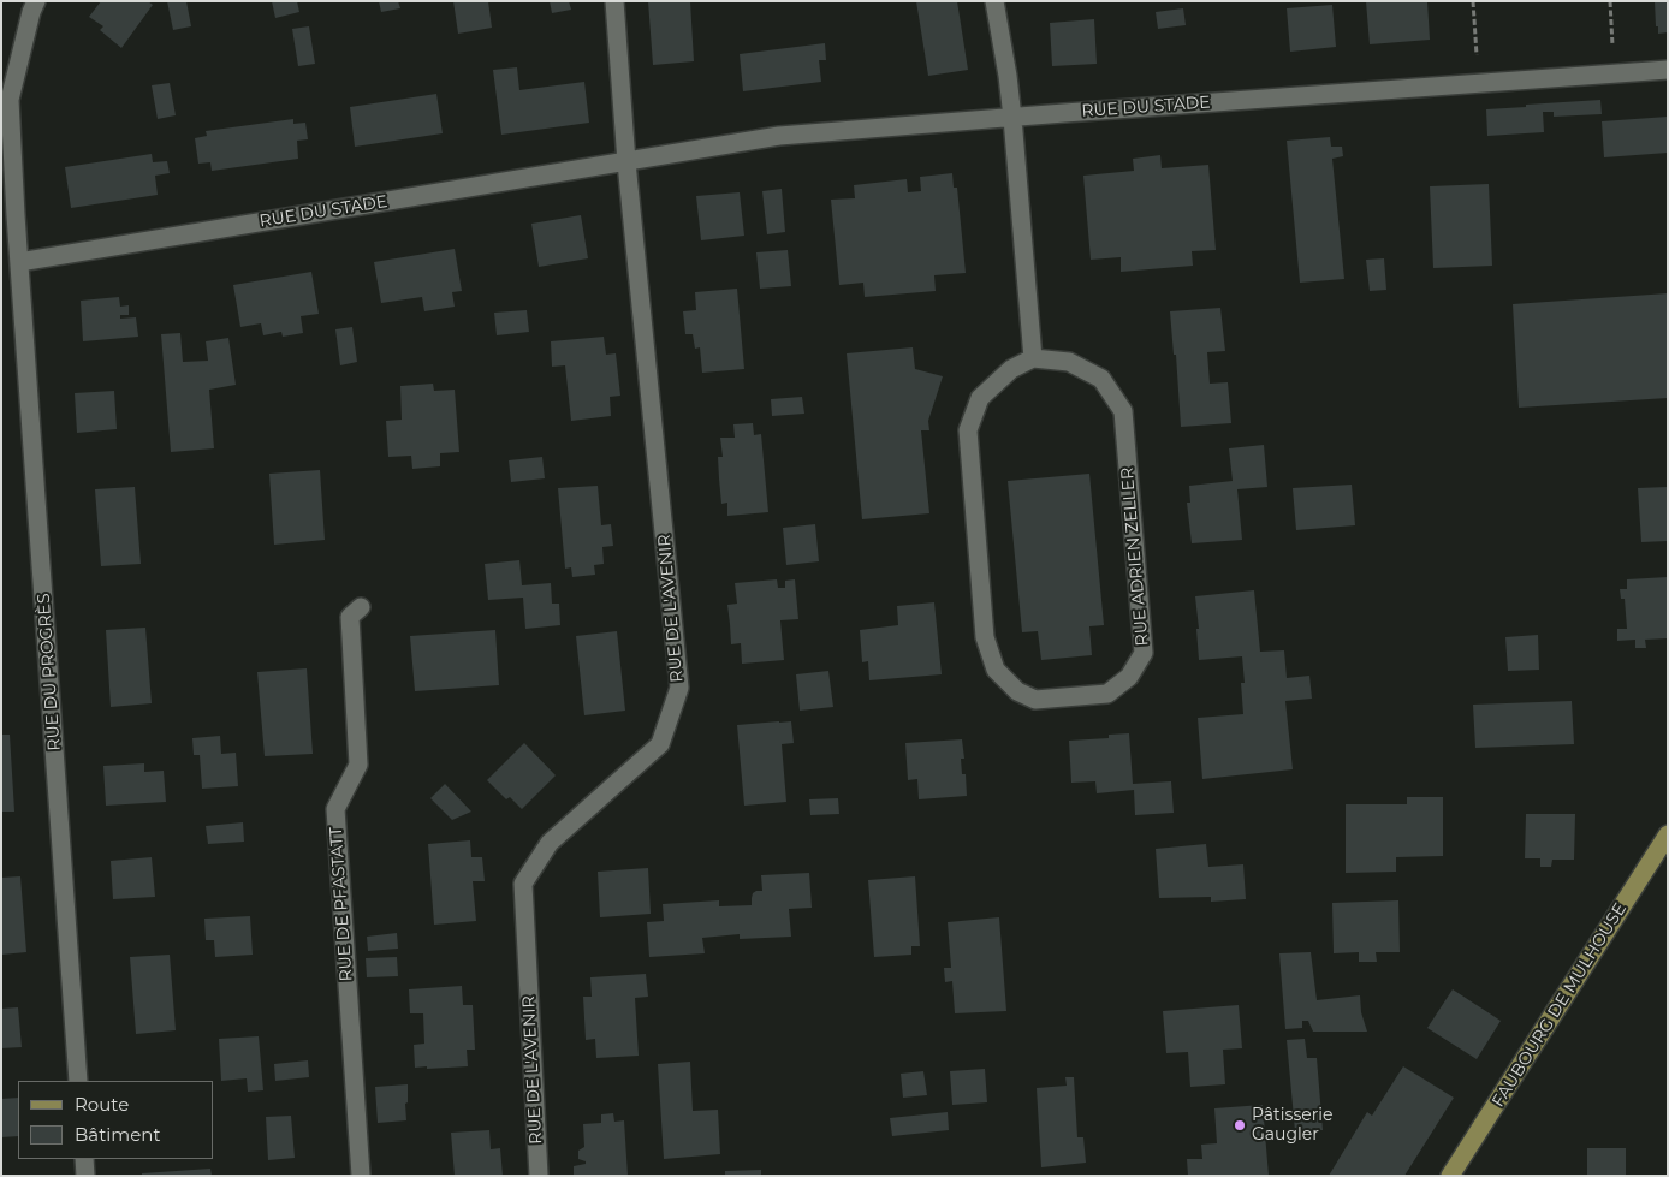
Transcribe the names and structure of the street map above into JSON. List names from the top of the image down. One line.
{"streets":{"main road":["FAUBOURG DE MULHOUSE"],"street":["RUE DU STADE","RUE ADRIEN ZELLER","RUE DE L'AVENIR","RUE DU PROGRÈS","RUE DE PFASTATT"]},"crossings":[["RUE DU STADE","RUE DE L'AVENIR"],["RUE DU STADE","RUE DU PROGRÈS"]],"places":["Pâtisserie Gaugler"],"legend":["Route","Bâtiment"]}
